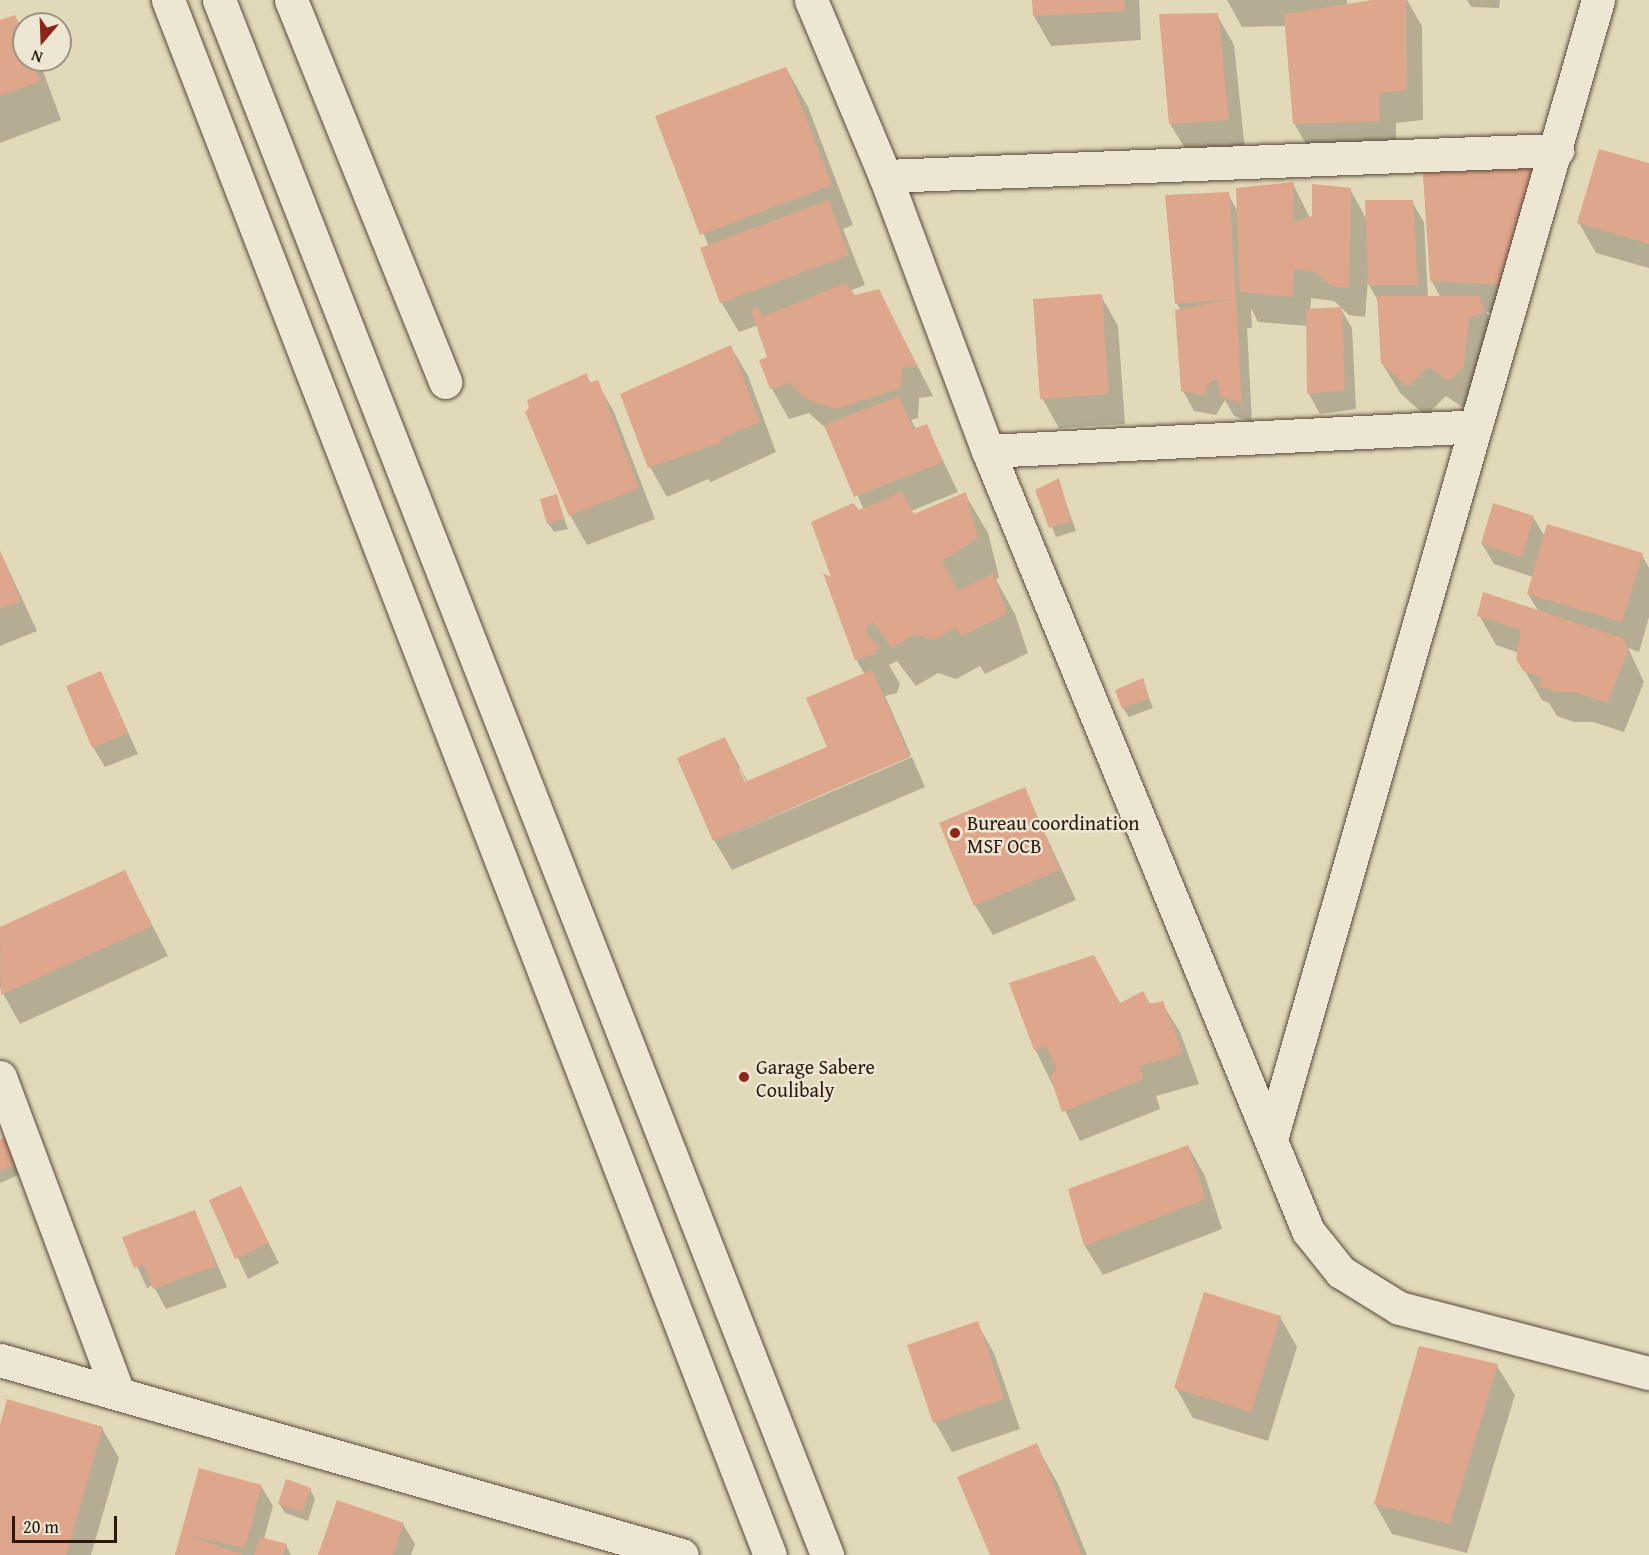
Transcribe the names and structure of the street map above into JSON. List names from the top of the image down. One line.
{"places":["Bureau coordination MSF OCB","Garage Sabere Coulibaly"],"scale_bar":"20 m","north":"bottom"}
